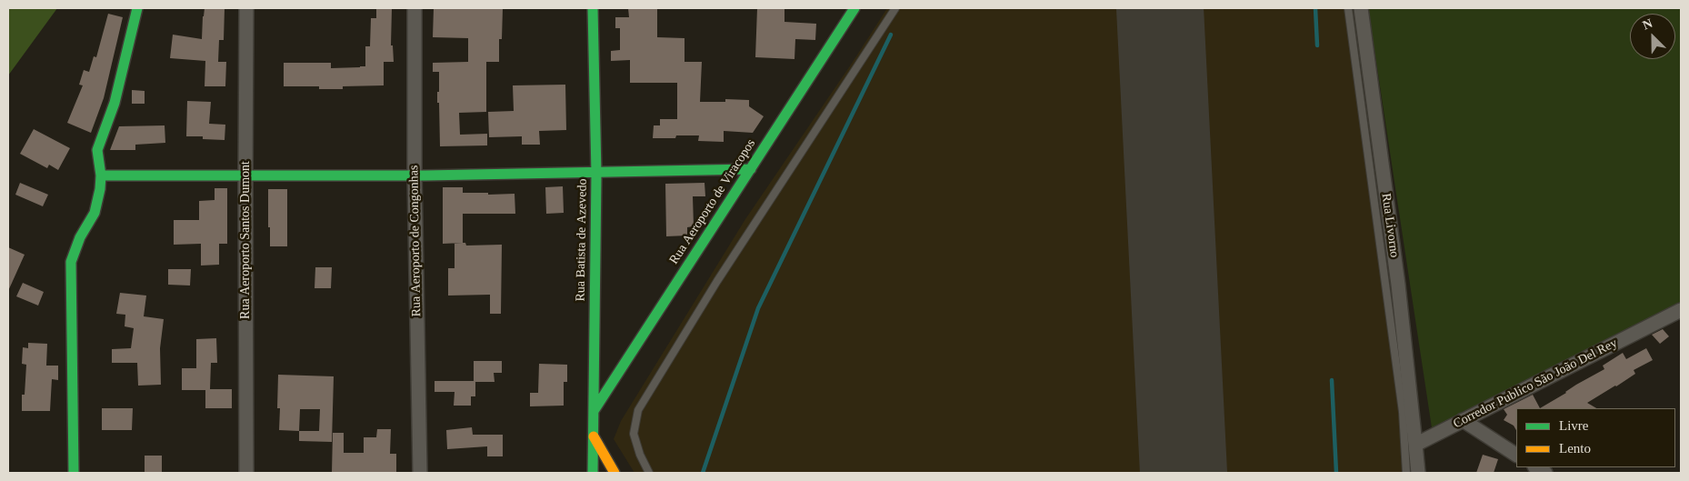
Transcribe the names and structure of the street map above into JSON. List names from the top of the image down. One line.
{"streets":{"street":["Rua Aeroporto de Viracopos","Rua Livorno","Rua Aeroporto Santos Dumont","Rua Batista de Azevedo","Rua Aeroporto de Congonhas","Corredor Publico São João Del Rey"]},"crossings":[["Rua Aeroporto de Viracopos","Rua Batista de Azevedo"],["Rua Livorno","Corredor Publico São João Del Rey"]],"legend":["Livre","Lento"],"north":"top left"}
